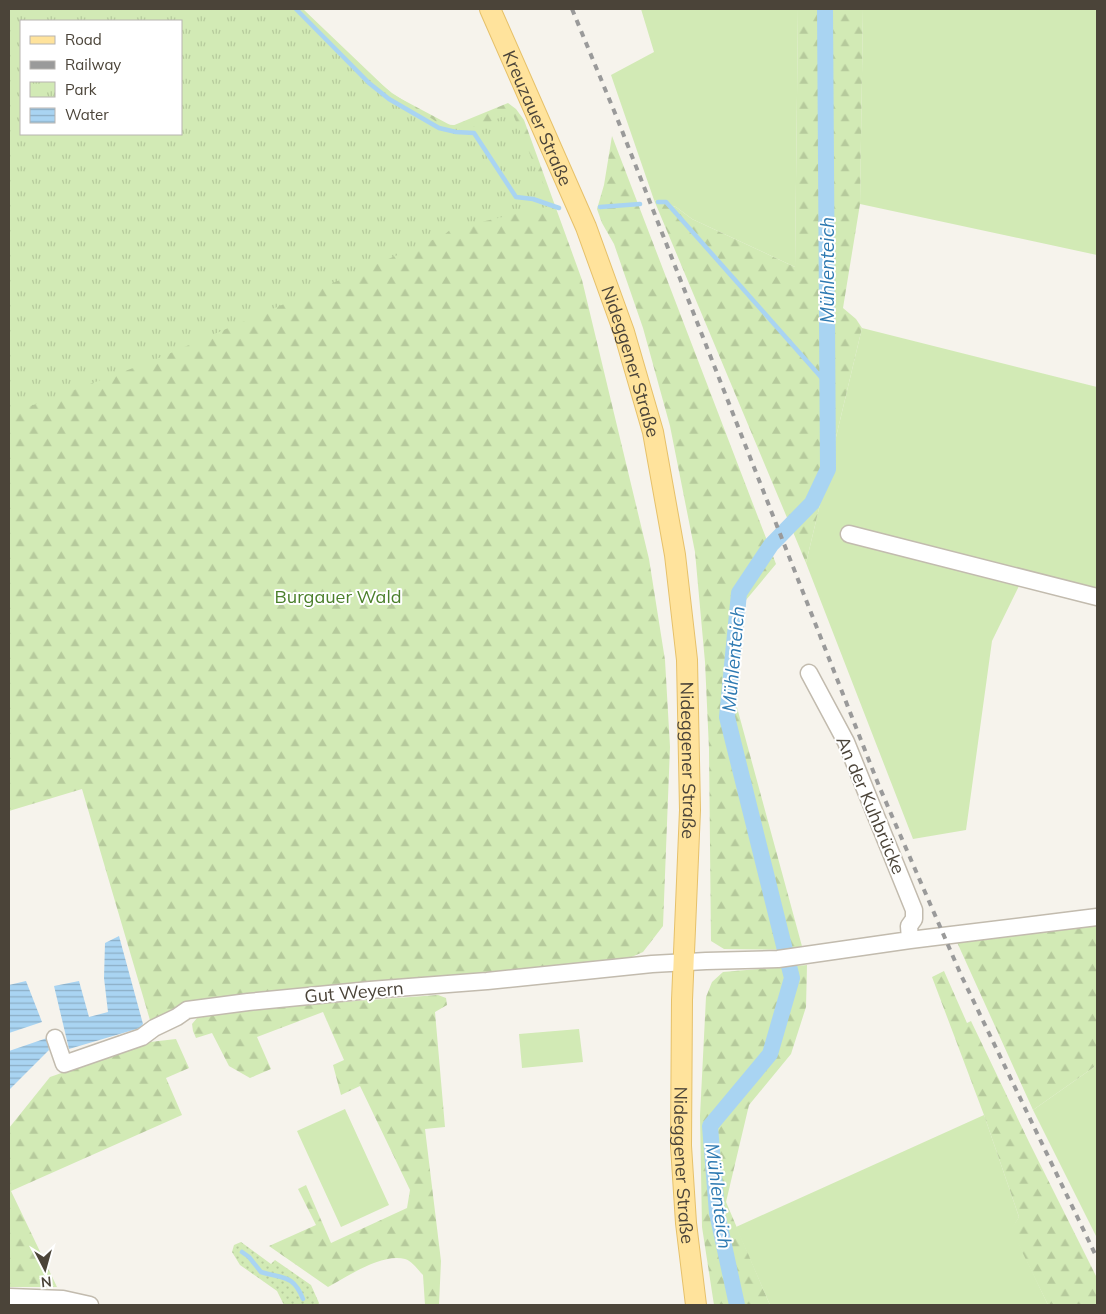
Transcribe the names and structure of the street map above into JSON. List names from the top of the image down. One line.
{"streets":{"main road":["Kreuzauer Straße","Nideggener Straße"],"street":["An der Kuhbrücke","Gut Weyern"]},"crossings":[["Kreuzauer Straße","Nideggener Straße"],["Nideggener Straße","Gut Weyern"]],"water":["Mühlenteich"],"parks":["Burgauer Wald"],"legend":["Road","Railway","Park","Water"],"north":"bottom"}
